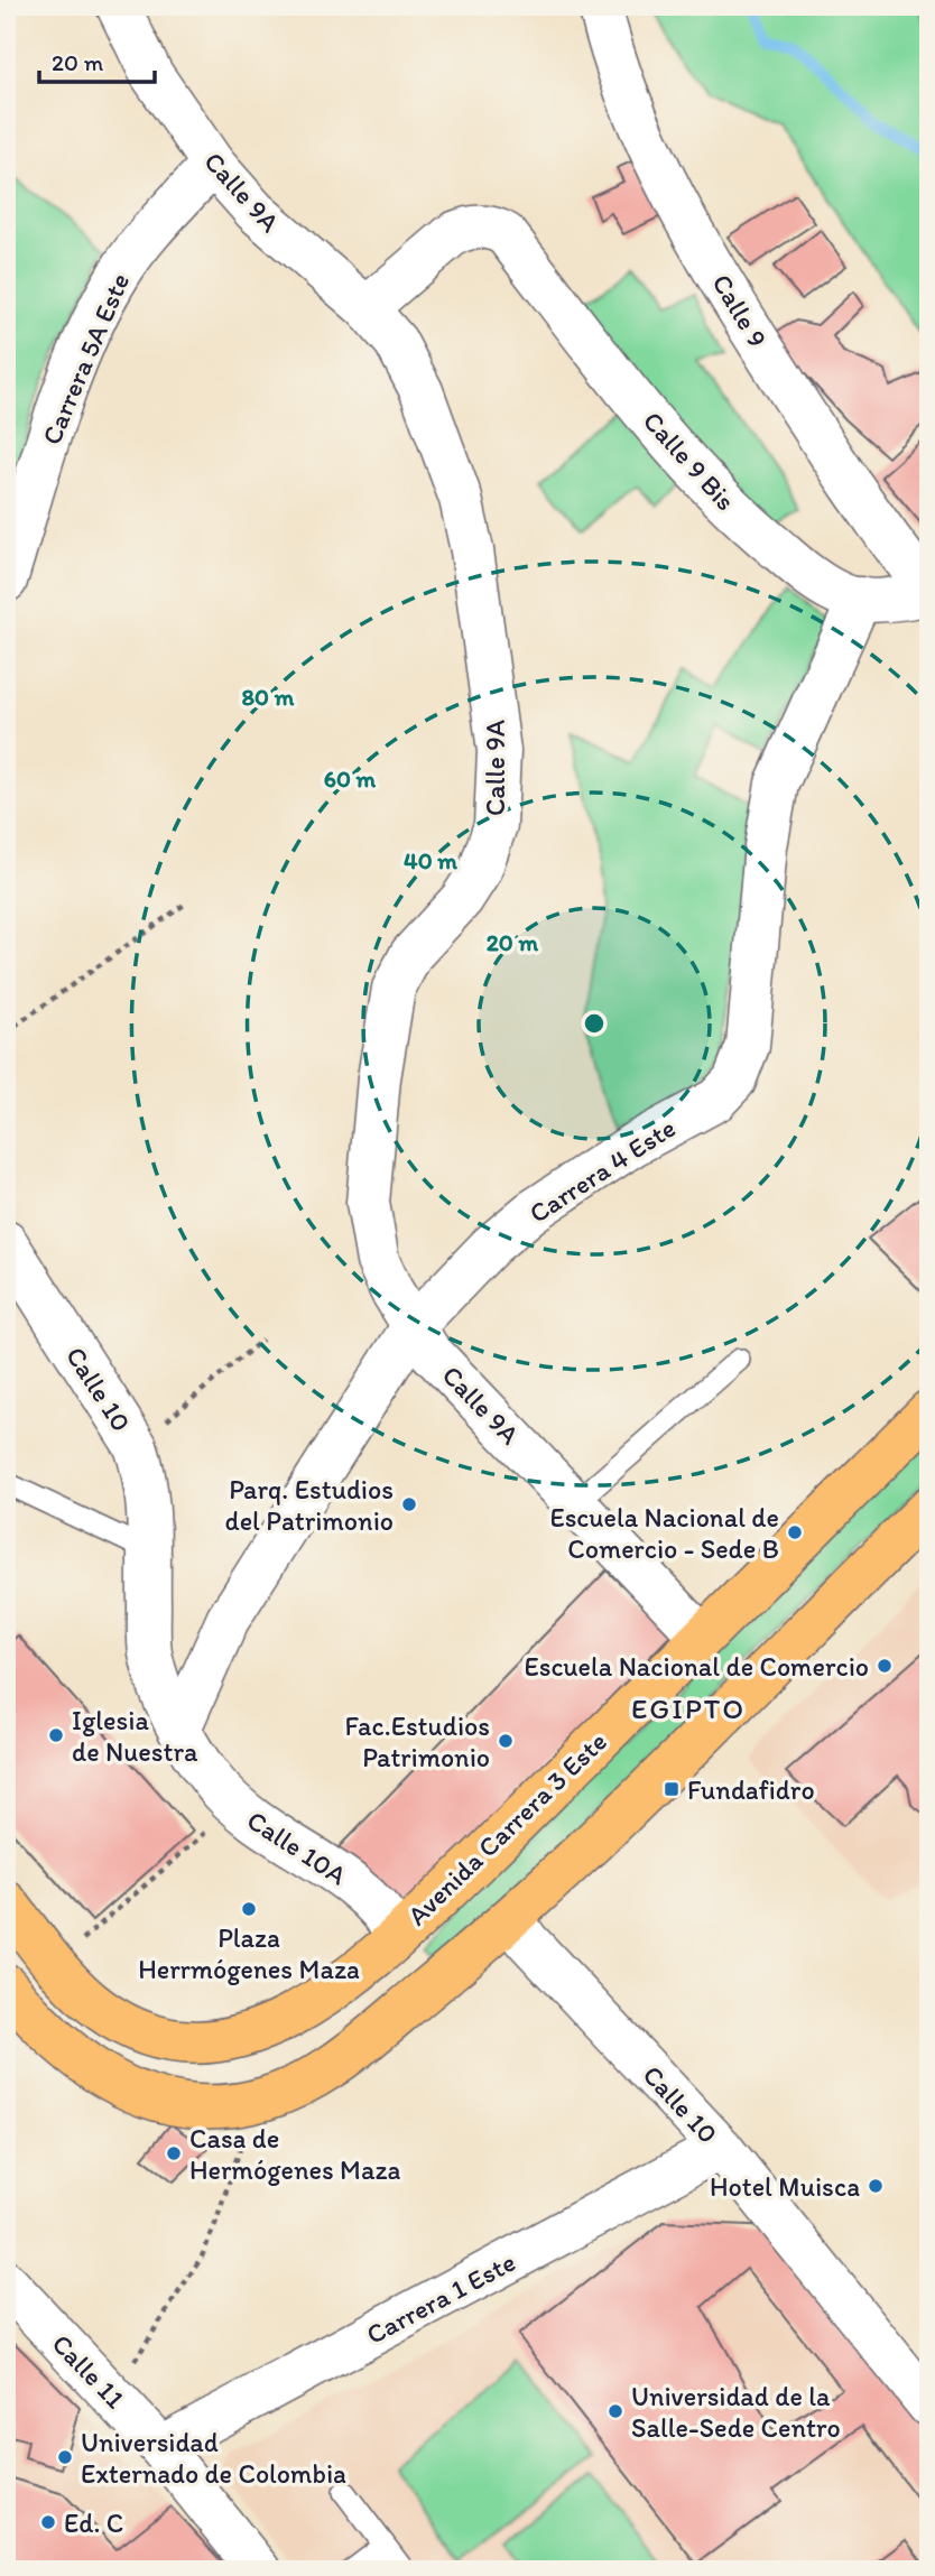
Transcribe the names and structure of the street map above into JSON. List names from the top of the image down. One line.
{"streets":{"main road":["Avenida Carrera 3 Este"],"street":["Calle 9A","Calle 9","Carrera 5A Este","Calle 9 Bis","Carrera 4 Este","Calle 10","Calle 10A","Carrera 1 Este","Calle 11"]},"crossings":[["Calle 9A","Carrera 5A Este"],["Calle 9A","Calle 9 Bis"],["Calle 9A","Carrera 4 Este"],["Calle 9A","Avenida Carrera 3 Este"],["Calle 9","Calle 9 Bis"],["Calle 9 Bis","Carrera 4 Este"],["Carrera 4 Este","Calle 10A"],["Calle 10","Calle 10A"],["Calle 10","Carrera 1 Este"],["Avenida Carrera 3 Este","Calle 10A"],["Carrera 1 Este","Calle 11"]],"districts":["EGIPTO"],"places":{"other":["Parq. Estudios del Patrimonio","Escuela Nacional de Comercio - Sede B","Escuela Nacional de Comercio","Iglesia de Nuestra","Fac.Estudios Patrimonio","Plaza Herrmógenes Maza","Casa de Hermógenes Maza","Hotel Muisca","Universidad de la Salle-Sede Centro","Universidad Externado de Colombia","Ed. C"],"transit":["Fundafidro"]},"scale_bar":"20 m","rings":["80 m","60 m","40 m","20 m"]}
